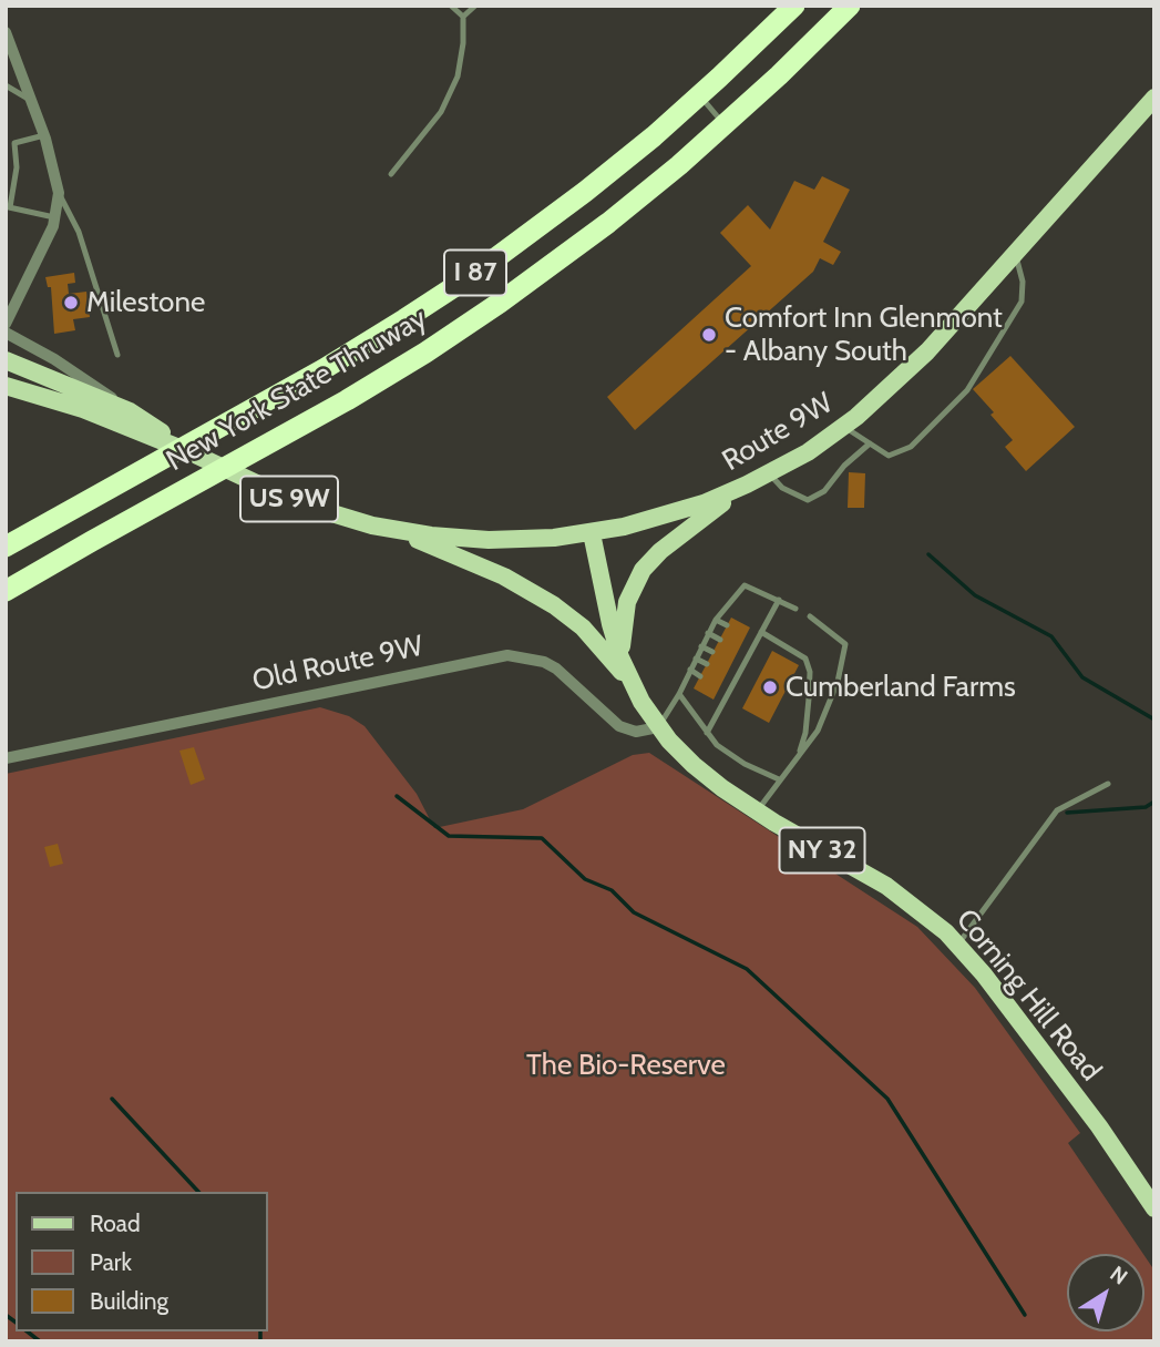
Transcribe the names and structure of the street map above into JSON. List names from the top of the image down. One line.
{"streets":{"highway":["I 87","New York State Thruway"],"main road":["Route 9W","US 9W","NY 32","Corning Hill Road"],"street":["Old Route 9W"]},"crossings":[["Route 9W","US 9W"],["Route 9W","NY 32"],["Route 9W","Corning Hill Road"],["US 9W","NY 32"],["Old Route 9W","Corning Hill Road"],["NY 32","Corning Hill Road"]],"parks":["The Bio-Reserve"],"places":["Milestone","Comfort Inn Glenmont - Albany South","Cumberland Farms"],"legend":["Road","Park","Building"],"north":"top right"}
